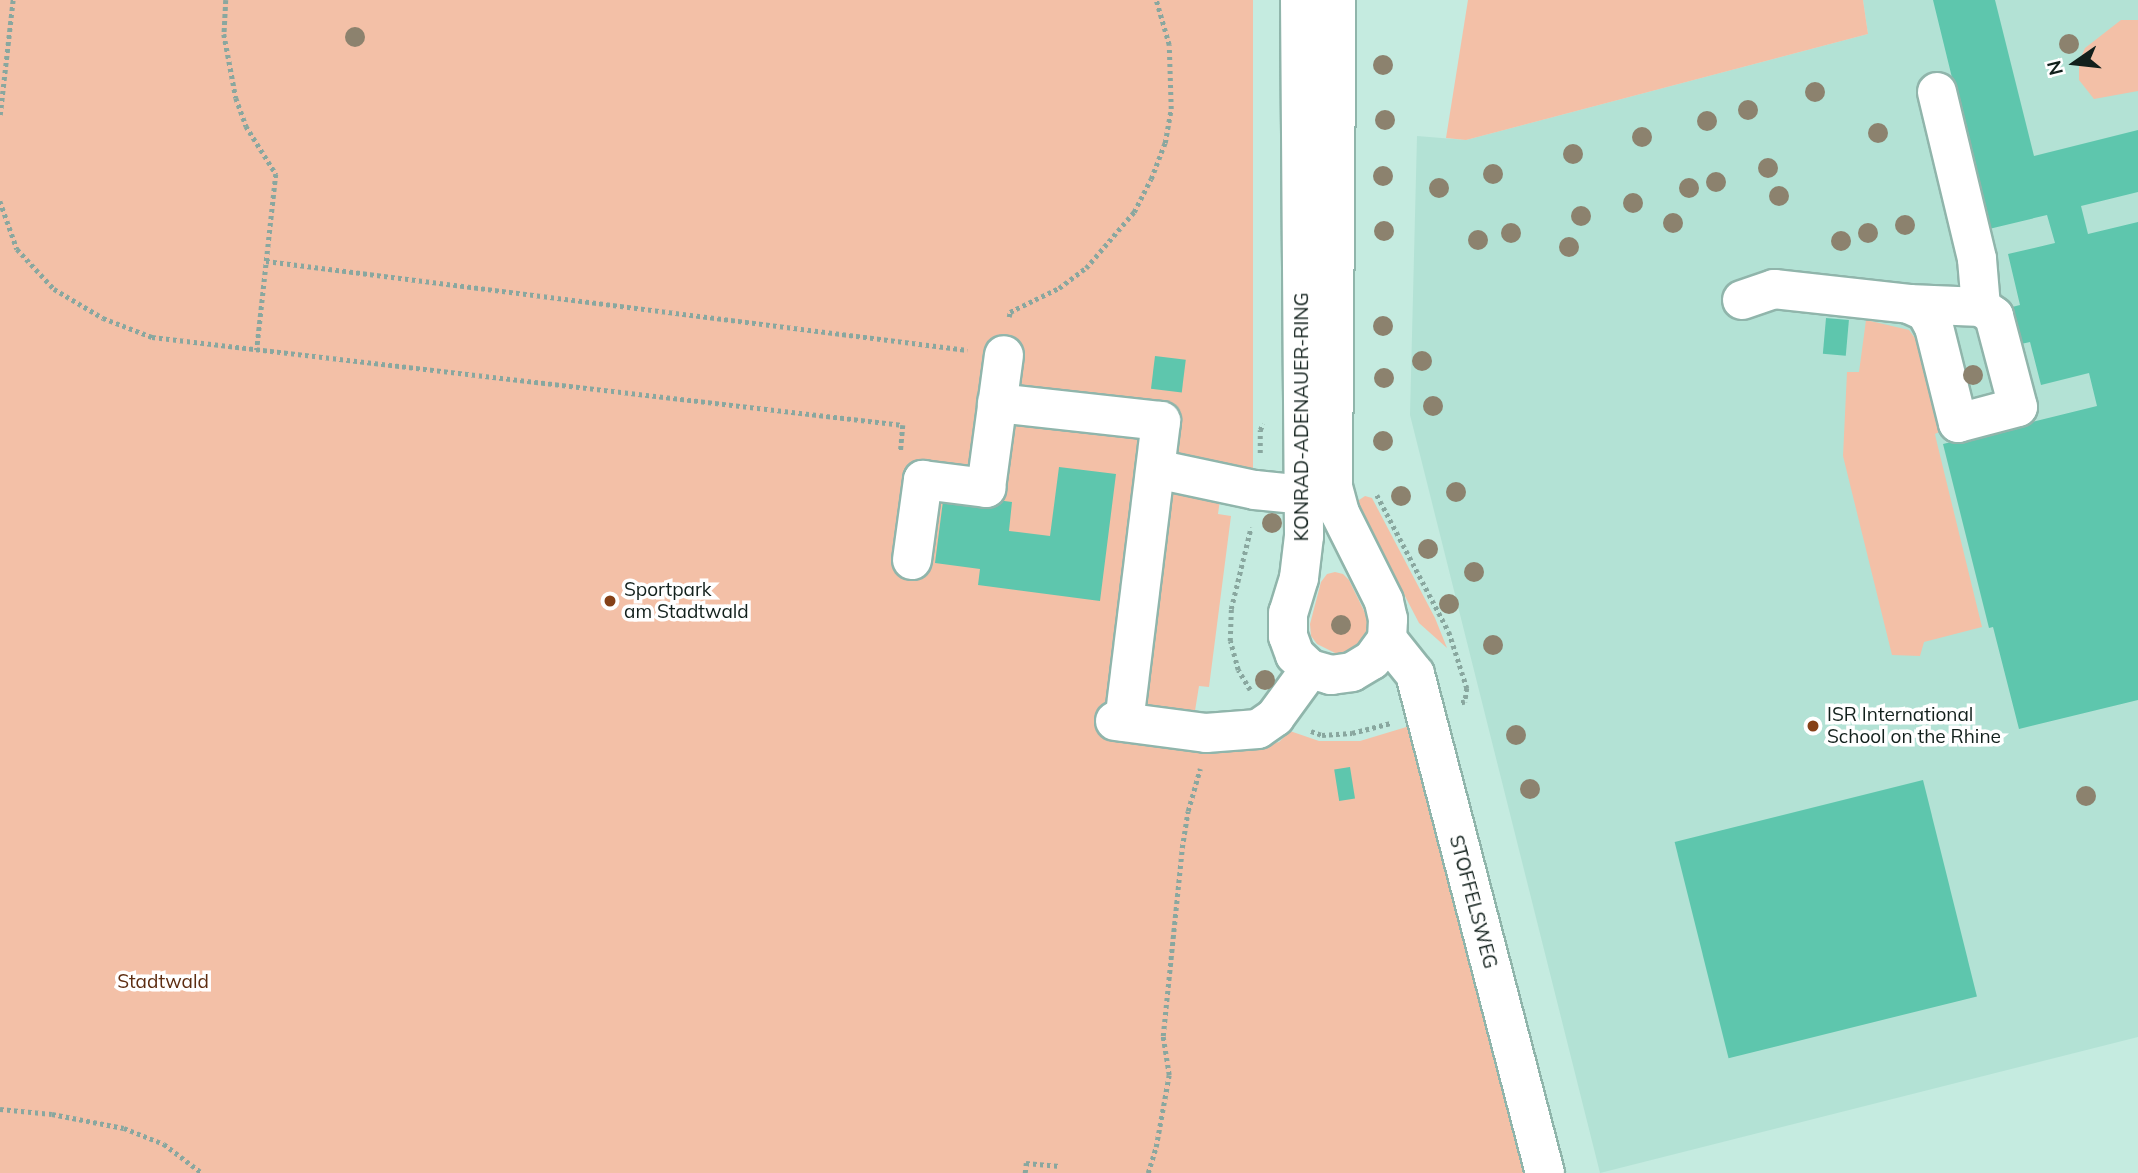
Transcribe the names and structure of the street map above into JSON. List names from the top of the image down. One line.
{"streets":{"street":["KONRAD-ADENAUER-RING","STOFFELSWEG"]},"crossings":[["KONRAD-ADENAUER-RING","STOFFELSWEG"]],"parks":["Stadtwald"],"places":["Sportpark am Stadtwald","ISR International School on the Rhine"],"north":"left"}
